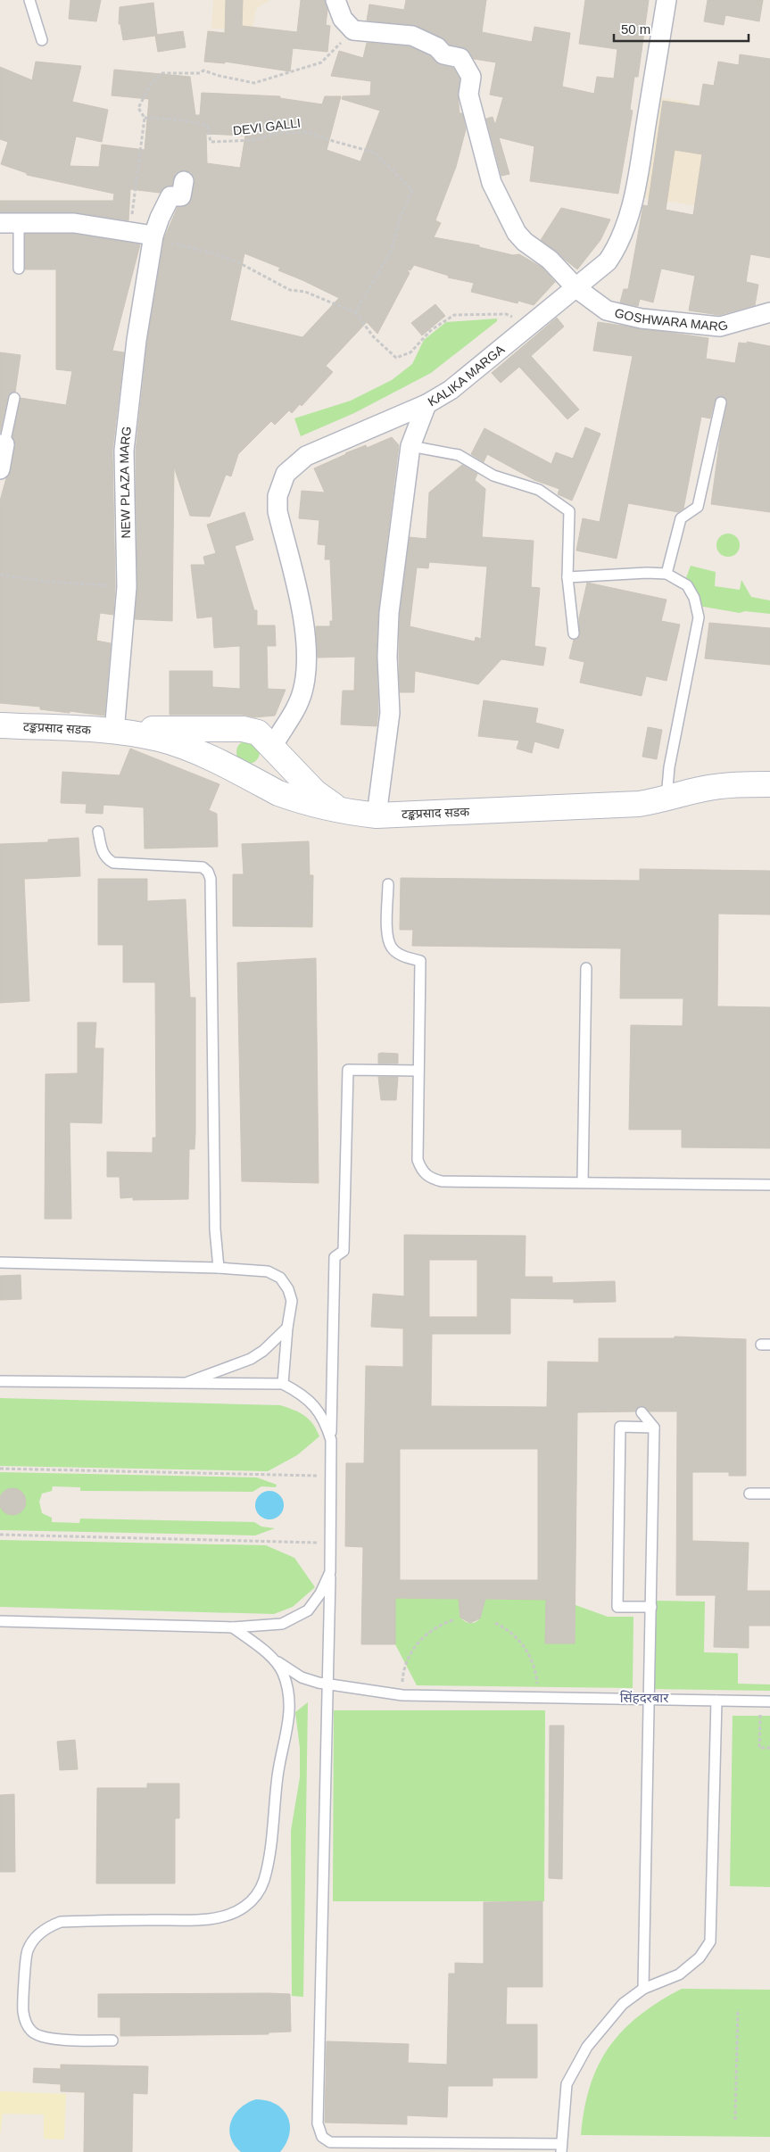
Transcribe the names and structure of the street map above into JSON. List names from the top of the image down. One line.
{"streets":{"street":["GOSHWARA MARG","KALIKA MARGA","NEW PLAZA MARG","टङ्कप्रसाद सडक"],"path":["DEVI GALLI"]},"crossings":[["GOSHWARA MARG","KALIKA MARGA"],["KALIKA MARGA","टङ्कप्रसाद सडक"],["NEW PLAZA MARG","टङ्कप्रसाद सडक"]],"districts":["सिंहदरबार"],"scale_bar":"50 m"}
